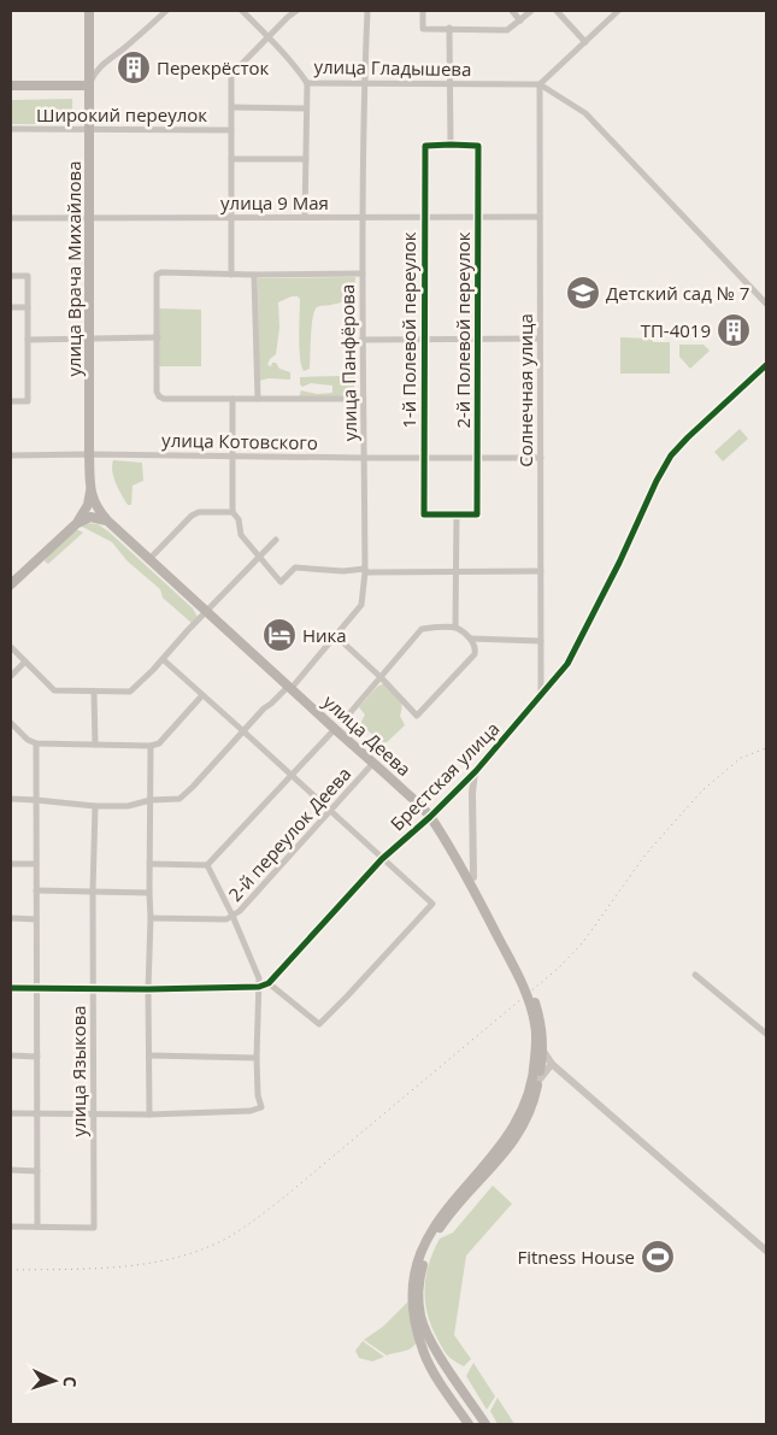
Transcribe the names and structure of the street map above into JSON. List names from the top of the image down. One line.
{"streets":{"main road":["улица Врача Михайлова","улица Деева"],"street":["улица Гладышева","Широкий переулок","улица 9 Мая","1-й Полевой переулок","2-й Полевой переулок","улица Панфёрова","Солнечная улица","улица Котовского","Брестская улица","2-й переулок Деева","улица Языкова"]},"crossings":[["улица Гладышева","улица Панфёрова"],["улица Гладышева","Солнечная улица"],["Широкий переулок","улица Врача Михайлова"],["улица 9 Мая","улица Врача Михайлова"],["улица 9 Мая","1-й Полевой переулок"],["улица 9 Мая","2-й Полевой переулок"],["улица 9 Мая","улица Панфёрова"],["улица 9 Мая","Солнечная улица"],["улица Врача Михайлова","улица Котовского"],["улица Врача Михайлова","улица Деева"],["1-й Полевой переулок","2-й Полевой переулок"],["1-й Полевой переулок","улица Котовского"],["2-й Полевой переулок","улица Котовского"],["улица Панфёрова","улица Котовского"],["улица Панфёрова","улица Деева"],["улица Панфёрова","улица Языкова"],["Солнечная улица","улица Котовского"],["Солнечная улица","Брестская улица"],["улица Деева","Брестская улица"],["улица Деева","2-й переулок Деева"],["Брестская улица","улица Языкова"]],"places":{"building":["Перекрёсток","ТП-4019"],"school or university":["Детский сад № 7"],"hotel":["Ника"],"sports":["Fitness House"]},"north":"right"}
